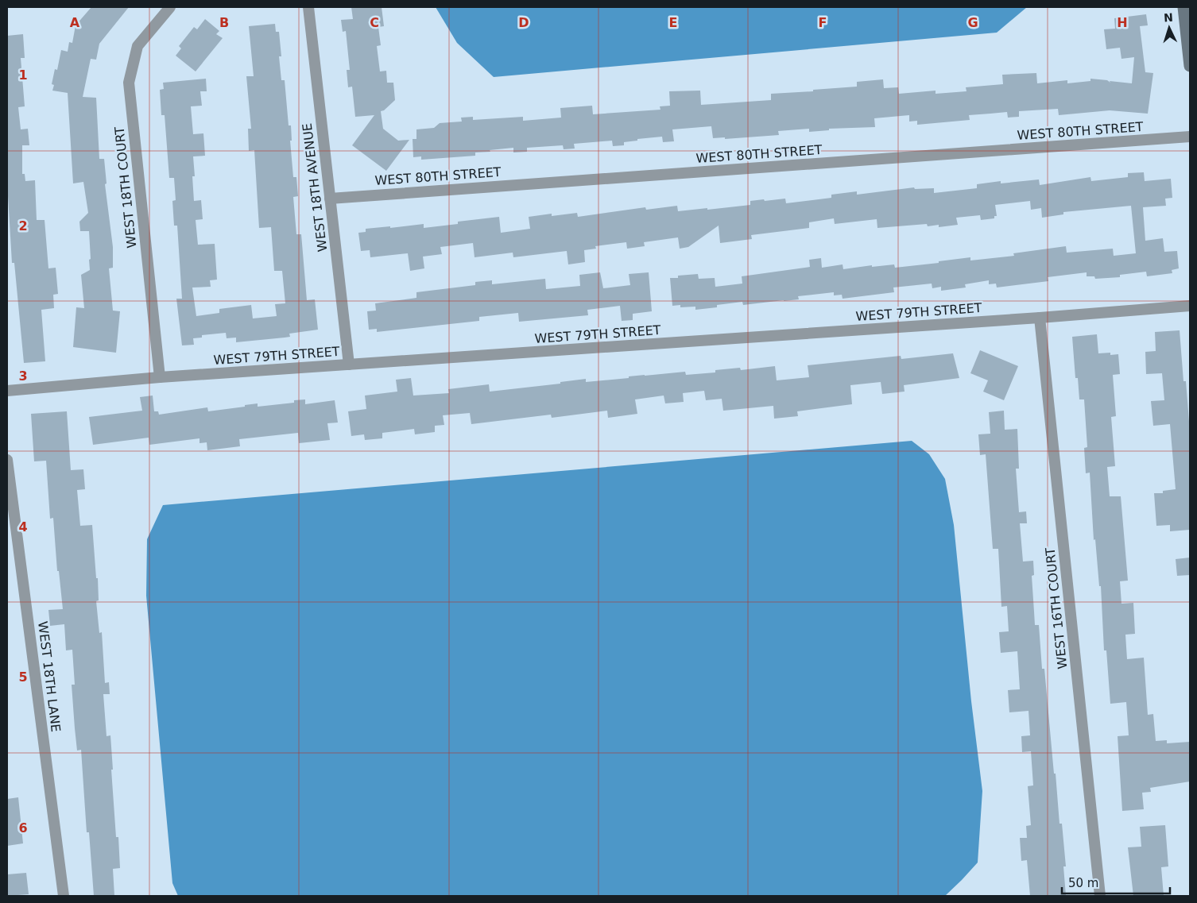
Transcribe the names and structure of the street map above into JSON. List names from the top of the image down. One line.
{"streets":{"street":["WEST 80TH STREET","WEST 18TH COURT","WEST 18TH AVENUE","WEST 79TH STREET","WEST 16TH COURT","WEST 18TH LANE"]},"crossings":[["WEST 80TH STREET","WEST 18TH AVENUE"],["WEST 18TH COURT","WEST 79TH STREET"],["WEST 18TH AVENUE","WEST 79TH STREET"],["WEST 79TH STREET","WEST 16TH COURT"]],"scale_bar":"50 m","north":"top","grid":{"columns":["A","B","C","D","E","F","G","H"],"rows":["1","2","3","4","5","6"]}}
